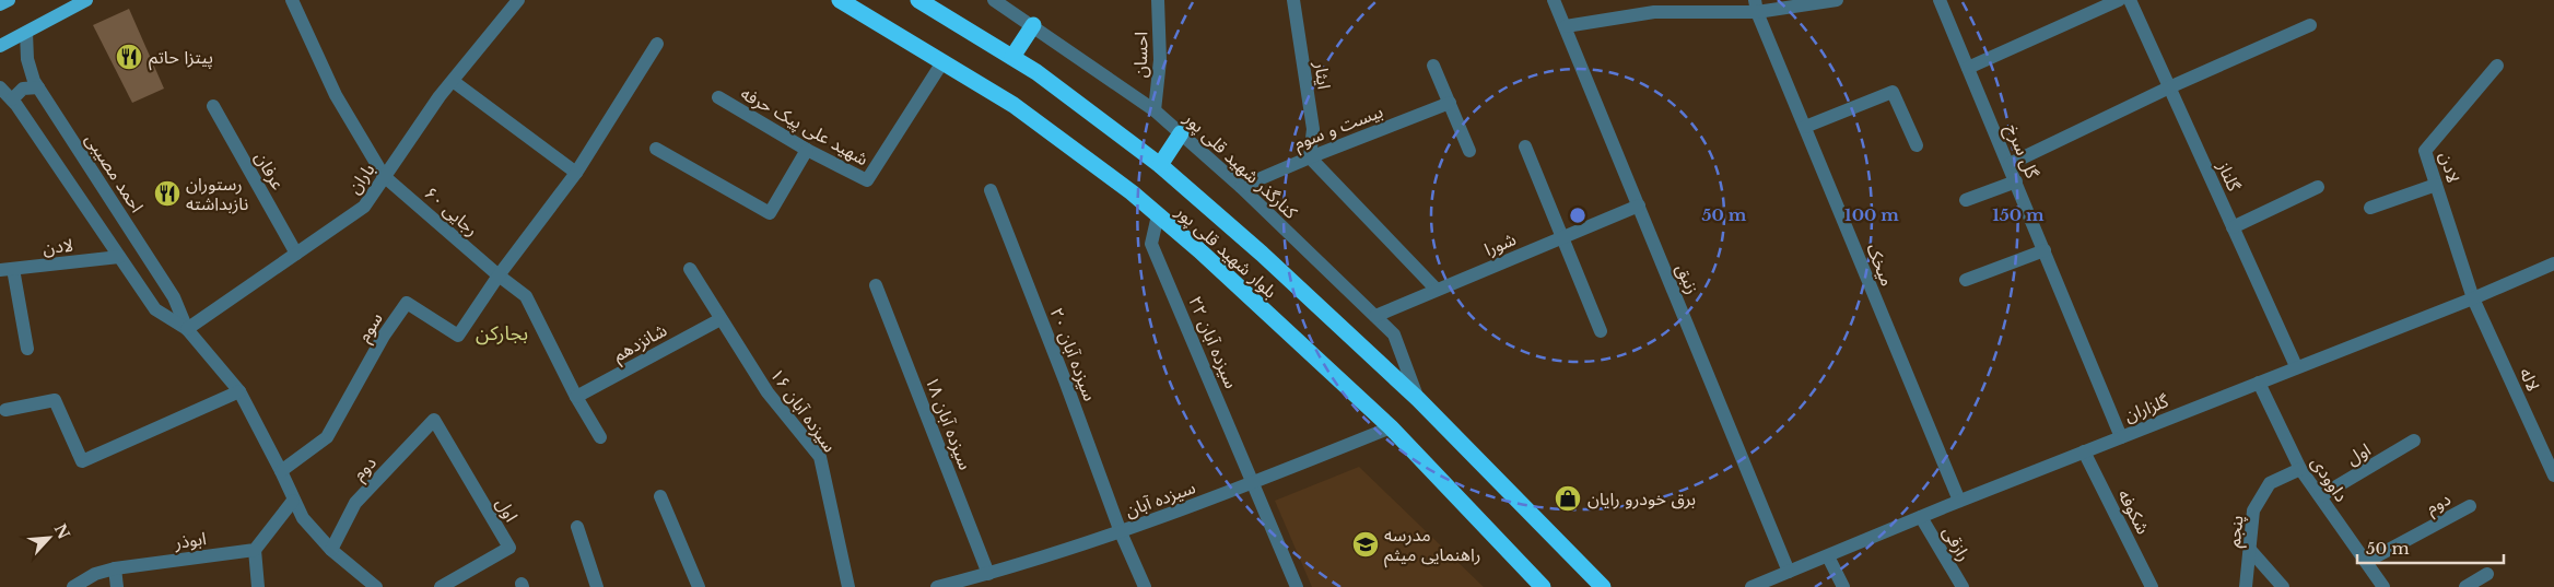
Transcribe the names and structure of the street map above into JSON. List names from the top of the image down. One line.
{"streets":{"highway":["بلوار شهید قلی پور"],"street":["احسان","ایثار","شهید علی پیک حرفه","بیست و سوم","گل سرخ","کنارگذر شهید قلی پور","لادن","عرفان","احمد مصیبی","گلناز","باران","رجایی ۶۰","شورا","میخک","زنبق","سوم","شانزدهم","سیزده آبان ۲۲","سیزده آبان ۲۰","لاله","گلزاران","سیزده آبان ۱۶","سیزده آبان ۱۸","اول","دوم","داوودی","سیزده آبان","شکوفه","پنجم","ابوذر","رازقی"]},"crossings":[["احسان","کنارگذر شهید قلی پور"],["ایثار","بیست و سوم"],["شهید علی پیک حرفه","بلوار شهید قلی پور"],["بیست و سوم","کنارگذر شهید قلی پور"],["گل سرخ","گلزاران"],["کنارگذر شهید قلی پور","شورا"],["کنارگذر شهید قلی پور","بلوار شهید قلی پور"],["لادن","احمد مصیبی"],["لادن","لاله"],["لادن","گلزاران"],["عرفان","باران"],["احمد مصیبی","باران"],["احمد مصیبی","سوم"],["احمد مصیبی","دوم"],["گلناز","گلزاران"],["باران","رجایی ۶۰"],["رجایی ۶۰","سوم"],["رجایی ۶۰","شانزدهم"],["شورا","زنبق"],["بلوار شهید قلی پور","سیزده آبان ۲۲"],["بلوار شهید قلی پور","سیزده آبان"],["میخک","گلزاران"],["زنبق","گلزاران"],["شانزدهم","سیزده آبان ۱۶"],["سیزده آبان ۲۲","سیزده آبان"],["سیزده آبان ۲۰","سیزده آبان"],["لاله","گلزاران"],["گلزاران","داوودی"],["گلزاران","شکوفه"],["گلزاران","رازقی"],["سیزده آبان ۱۸","سیزده آبان"],["اول","دوم"],["اول","داوودی"],["دوم","داوودی"],["داوودی","پنجم"]],"districts":["بجارکن"],"places":{"restaurant":["پیتزا حاتم","رستوران نازبداشته"],"shop":["برق خودرو رایان"],"school or university":["مدرسه راهنمایی میثم"]},"scale_bar":"50 m","north":"top right","rings":["50 m","100 m","150 m"]}
